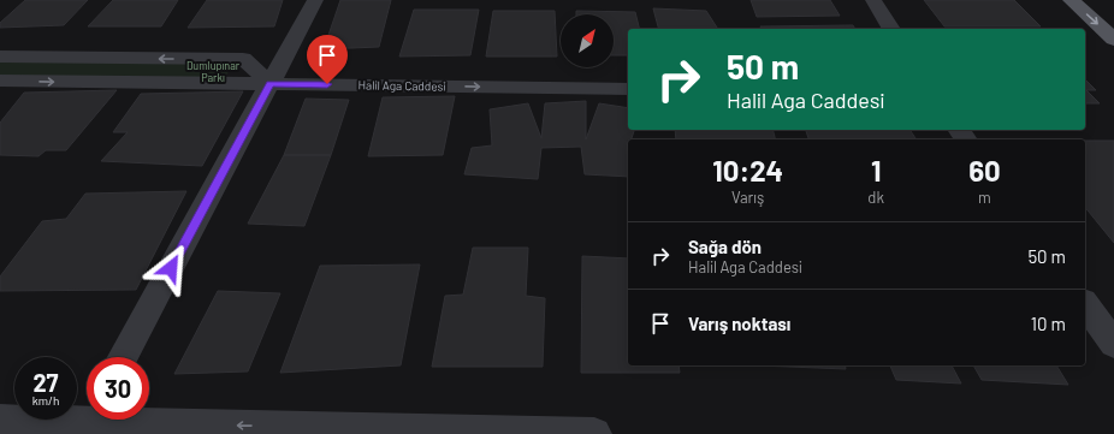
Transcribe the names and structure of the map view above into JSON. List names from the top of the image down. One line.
{"streets":{"street":["Halil Aga Caddesi"]},"parks":["Dumlupınar Parkı"],"north":"top right","page":{"turn":["50 m","Halil Aga Caddesi"],"eta":["10:24","Varış","1","dk","60","m"],"list":[{"name":"Sağa dön","note":"Halil Aga Caddesi","value":"50 m"},{"name":"Varış noktası","value":"10 m"}],"speed":"27 km/h","limit":"30"}}
